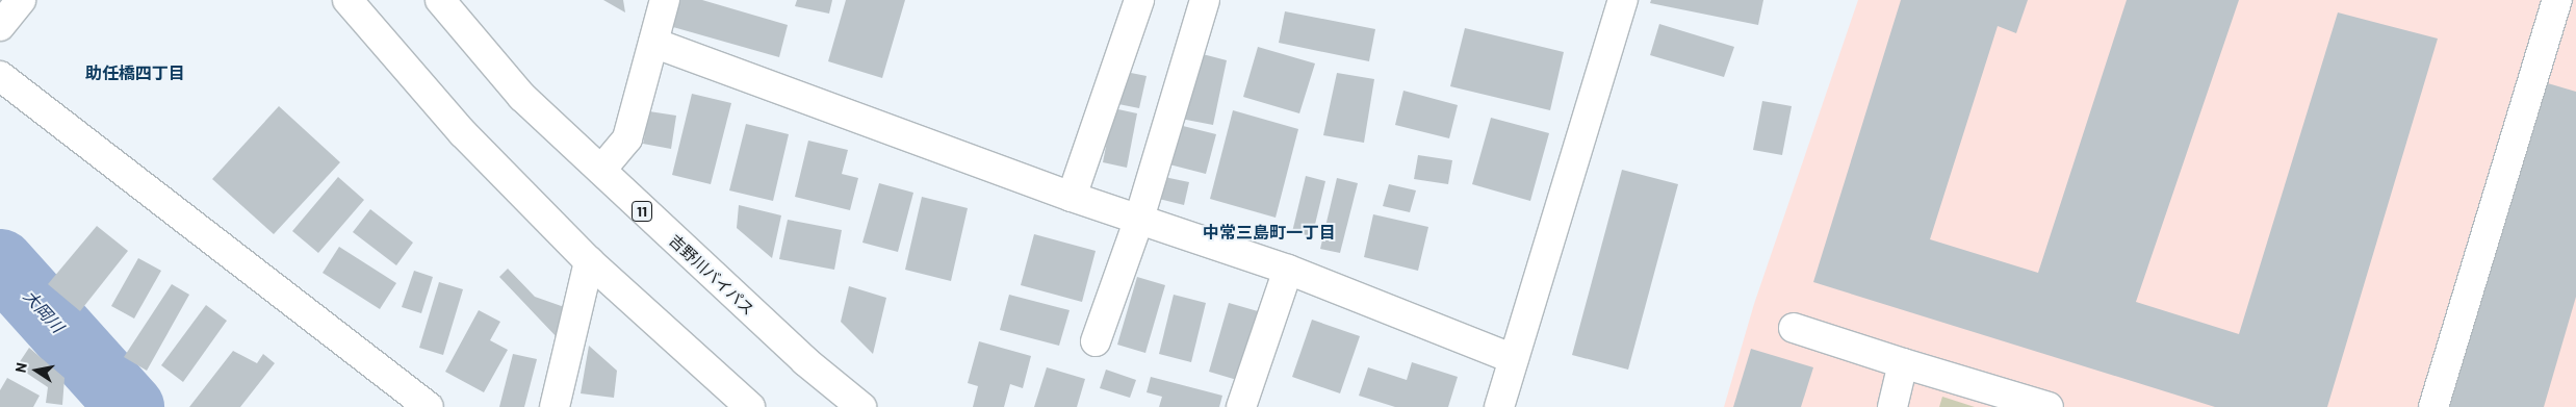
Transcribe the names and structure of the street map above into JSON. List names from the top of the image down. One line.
{"streets":{"main road":["11","吉野川バイパス"]},"districts":["助任橋四丁目","中常三島町一丁目"],"water":["大岡川"],"north":"left"}
